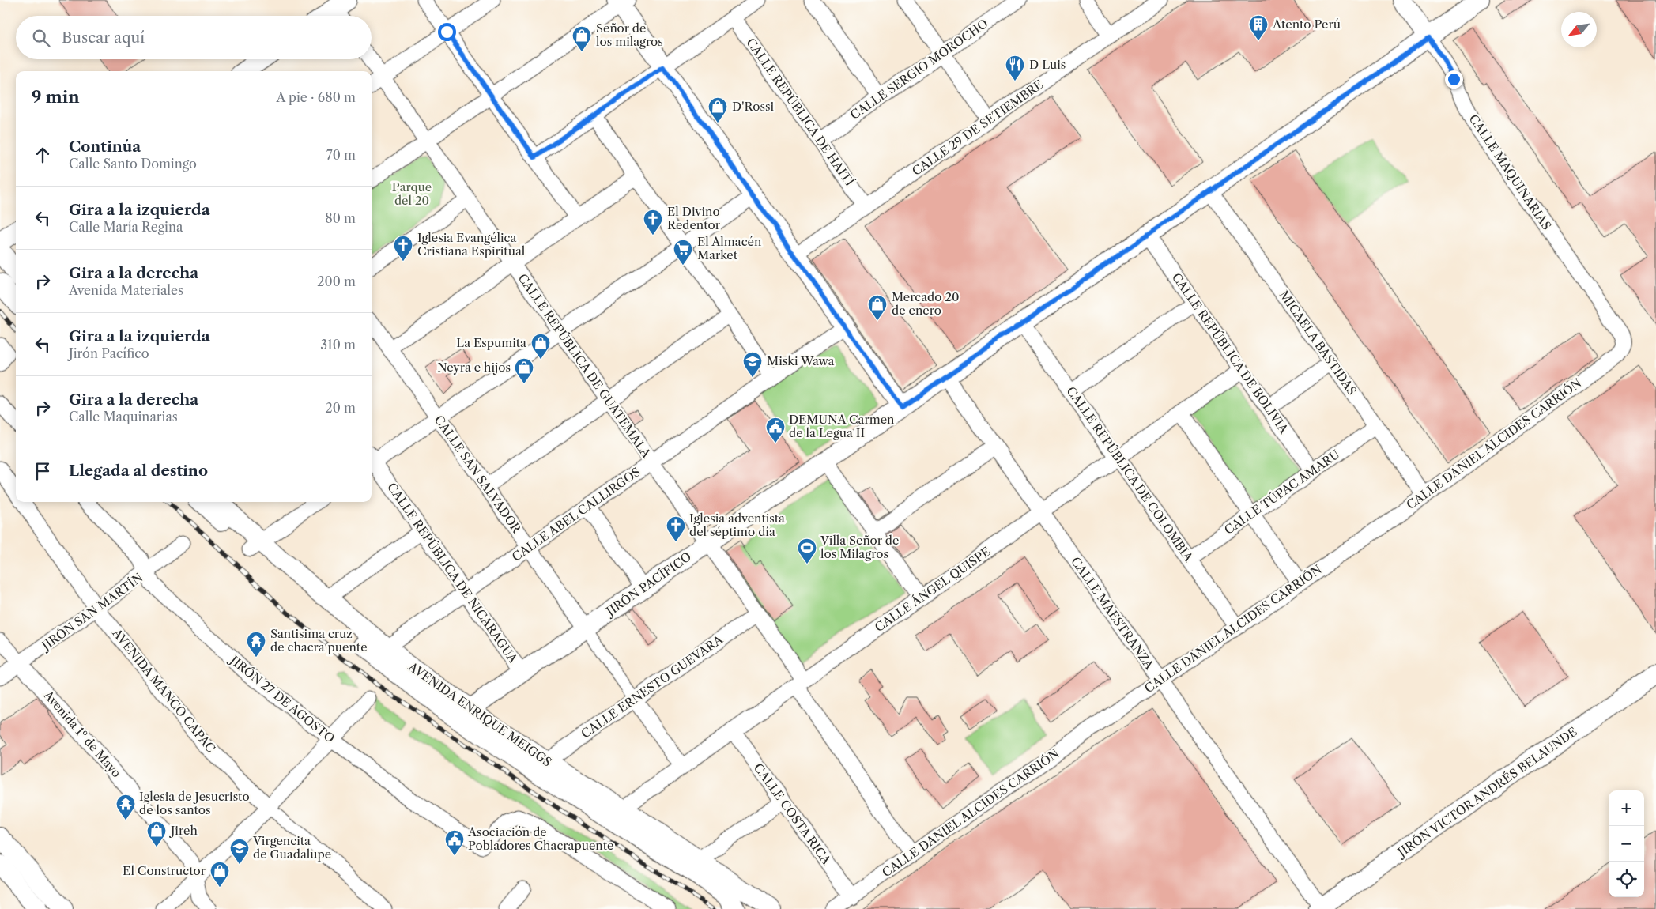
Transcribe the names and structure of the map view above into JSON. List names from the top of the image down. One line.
{"streets":{"street":["CALLE SERGIO MOROCHO","CALLE REPÚBLICA DE HAITÍ","CALLE 29 DE SETIEMBRE","CALLE MAQUINARIAS","MICAELA BASTIDAS","CALLE REPÚBLICA DE BOLIVIA","CALLE REPÚBLICA DE GUATEMALA","CALLE DANIEL ALCIDES CARRIÓN","CALLE SAN SALVADOR","CALLE REPÚBLICA DE COLOMBIA","CALLE TÚPAC AMARU","CALLE ABEL CALLIRGOS","CALLE REPÚBLICA DE NICARAGUA","JIRÓN PACÍFICO","CALLE ÁNGEL QUISPE","JIRÓN SAN MARTÍN","CALLE MAESTRANZA","CALLE ERNESTO GUEVARA","AVENIDA MANCO CAPAC","JIRÓN 27 DE AGOSTO","AVENIDA ENRIQUE MEIGGS","Avenida 1º de Mayo","JIRÓN VICTOR ANDRÉS BELAUNDE","CALLE COSTA RICA"]},"crossings":[["CALLE SERGIO MOROCHO","CALLE REPÚBLICA DE HAITÍ"],["CALLE REPÚBLICA DE HAITÍ","CALLE 29 DE SETIEMBRE"],["CALLE MAQUINARIAS","CALLE DANIEL ALCIDES CARRIÓN"],["CALLE MAQUINARIAS","JIRÓN PACÍFICO"],["MICAELA BASTIDAS","CALLE DANIEL ALCIDES CARRIÓN"],["MICAELA BASTIDAS","CALLE TÚPAC AMARU"],["MICAELA BASTIDAS","JIRÓN PACÍFICO"],["CALLE REPÚBLICA DE BOLIVIA","CALLE TÚPAC AMARU"],["CALLE REPÚBLICA DE BOLIVIA","JIRÓN PACÍFICO"],["CALLE REPÚBLICA DE BOLIVIA","CALLE ÁNGEL QUISPE"],["CALLE REPÚBLICA DE GUATEMALA","CALLE DANIEL ALCIDES CARRIÓN"],["CALLE REPÚBLICA DE GUATEMALA","CALLE ABEL CALLIRGOS"],["CALLE REPÚBLICA DE GUATEMALA","JIRÓN PACÍFICO"],["CALLE REPÚBLICA DE GUATEMALA","CALLE ÁNGEL QUISPE"],["CALLE REPÚBLICA DE GUATEMALA","CALLE ERNESTO GUEVARA"],["CALLE DANIEL ALCIDES CARRIÓN","CALLE REPÚBLICA DE COLOMBIA"],["CALLE DANIEL ALCIDES CARRIÓN","CALLE MAESTRANZA"],["CALLE DANIEL ALCIDES CARRIÓN","CALLE COSTA RICA"],["CALLE SAN SALVADOR","CALLE ABEL CALLIRGOS"],["CALLE SAN SALVADOR","JIRÓN PACÍFICO"],["CALLE SAN SALVADOR","CALLE ÁNGEL QUISPE"],["CALLE SAN SALVADOR","CALLE ERNESTO GUEVARA"],["CALLE REPÚBLICA DE COLOMBIA","CALLE TÚPAC AMARU"],["CALLE REPÚBLICA DE COLOMBIA","JIRÓN PACÍFICO"],["CALLE REPÚBLICA DE COLOMBIA","CALLE ÁNGEL QUISPE"],["CALLE ABEL CALLIRGOS","CALLE REPÚBLICA DE NICARAGUA"],["CALLE ABEL CALLIRGOS","AVENIDA ENRIQUE MEIGGS"],["CALLE REPÚBLICA DE NICARAGUA","JIRÓN PACÍFICO"],["JIRÓN PACÍFICO","CALLE MAESTRANZA"],["JIRÓN PACÍFICO","AVENIDA ENRIQUE MEIGGS"],["CALLE ÁNGEL QUISPE","CALLE MAESTRANZA"],["CALLE ÁNGEL QUISPE","AVENIDA ENRIQUE MEIGGS"],["CALLE ÁNGEL QUISPE","CALLE COSTA RICA"],["JIRÓN SAN MARTÍN","AVENIDA MANCO CAPAC"],["JIRÓN SAN MARTÍN","JIRÓN 27 DE AGOSTO"],["JIRÓN SAN MARTÍN","Avenida 1º de Mayo"],["CALLE MAESTRANZA","JIRÓN VICTOR ANDRÉS BELAUNDE"],["CALLE ERNESTO GUEVARA","AVENIDA ENRIQUE MEIGGS"]],"parks":["Parque del 20"],"places":{"building":["Atento Perú"],"shop":["Señor de los milagros","D'Rossi","Mercado 20 de enero","La Espumita","Neyra e hijos","Jireh","El Constructor"],"restaurant":["D Luis"],"church":["El Divino Redentor","Iglesia Evangélica Cristiana Espiritual","Iglesia adventista del séptimo día"],"supermarket":["El Almacén Market"],"school or university":["Miski Wawa","Virgencita de Guadalupe"],"public building":["DEMUNA Carmen de la Legua II","Asociación de Pobladores Chacrapuente"],"sports":["Villa Señor de los Milagros"],"temple":["Santisima cruz de chacra puente","Iglesia de Jesucristo de los santos"]},"north":"bottom left","page":{"search":"Buscar aquí","heading":["9 min","A pie · 680 m"],"list":[["Continúa","Calle Santo Domingo","70 m"],["Gira a la izquierda","Calle María Regina","80 m"],["Gira a la derecha","Avenida Materiales","200 m"],["Gira a la izquierda","Jirón Pacífico","310 m"],["Gira a la derecha","Calle Maquinarias","20 m"],"Llegada al destino"],"map_buttons":["+","−"]}}
